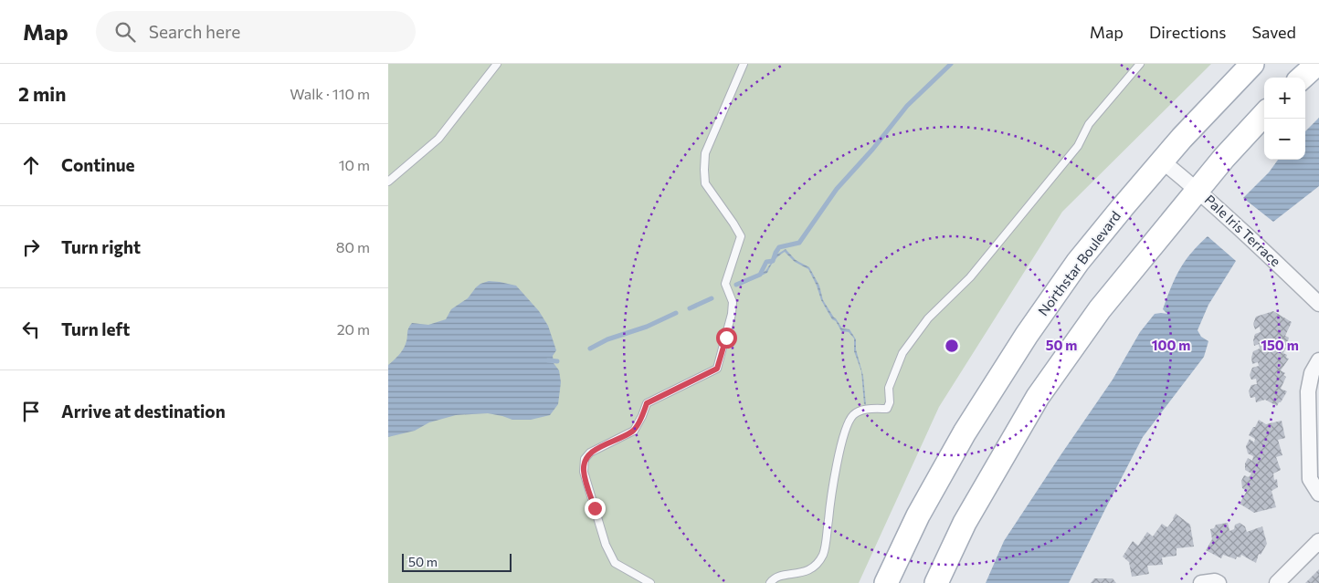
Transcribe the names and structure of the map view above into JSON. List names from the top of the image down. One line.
{"streets":{"main road":["Northstar Boulevard"],"street":["Pale Iris Terrace"]},"crossings":[["Pale Iris Terrace","Northstar Boulevard"]],"scale_bar":"50 m","page":{"header":"Map","search":"Search here","nav":["Map","Directions","Saved"],"heading":["2 min","Walk · 110 m"],"map_buttons":["+","−"],"list":[["Continue","10 m"],["Turn right","80 m"],["Turn left","20 m"],"Arrive at destination"],"scale":"50 m"},"rings":["50 m","100 m","150 m"]}
